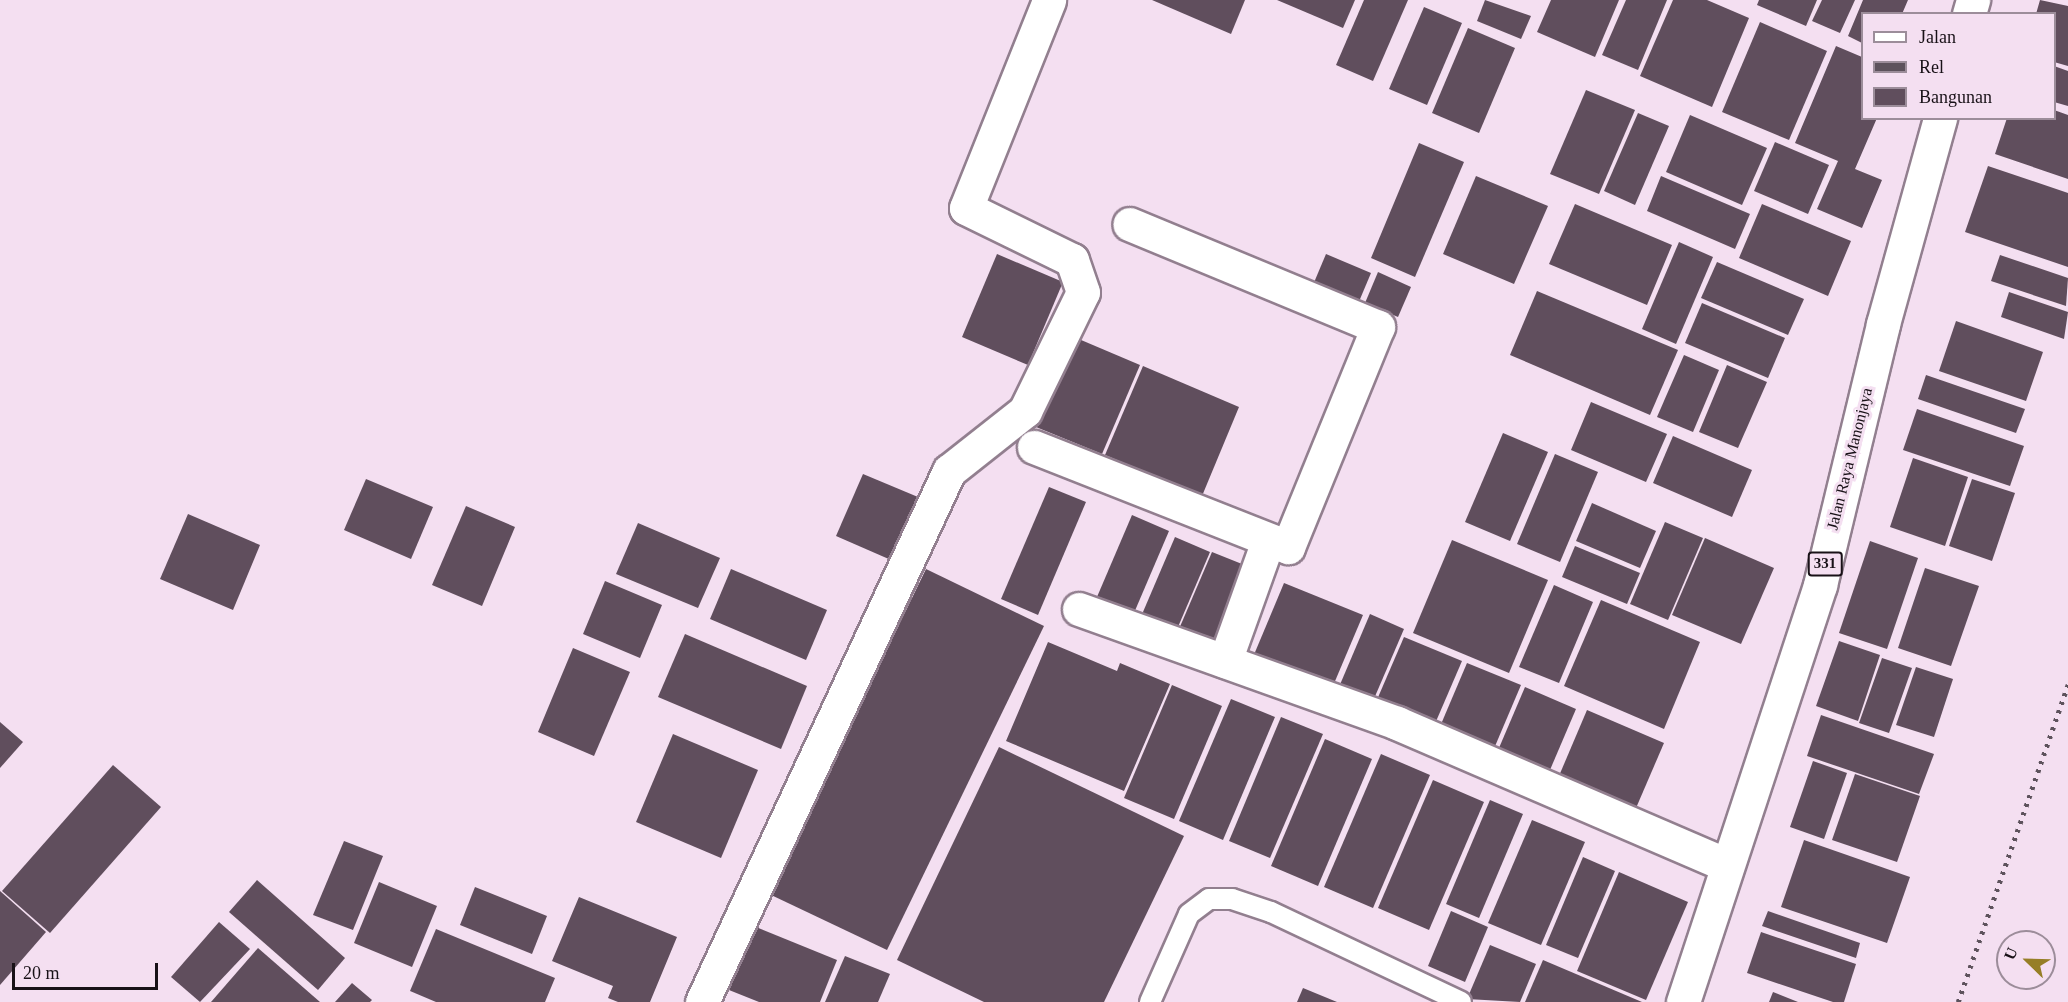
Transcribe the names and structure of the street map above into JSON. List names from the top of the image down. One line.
{"streets":{"street":["Jalan Raya Manonjaya","331"]},"legend":["Jalan","Rel","Bangunan"],"scale_bar":"20 m","north":"top left"}
